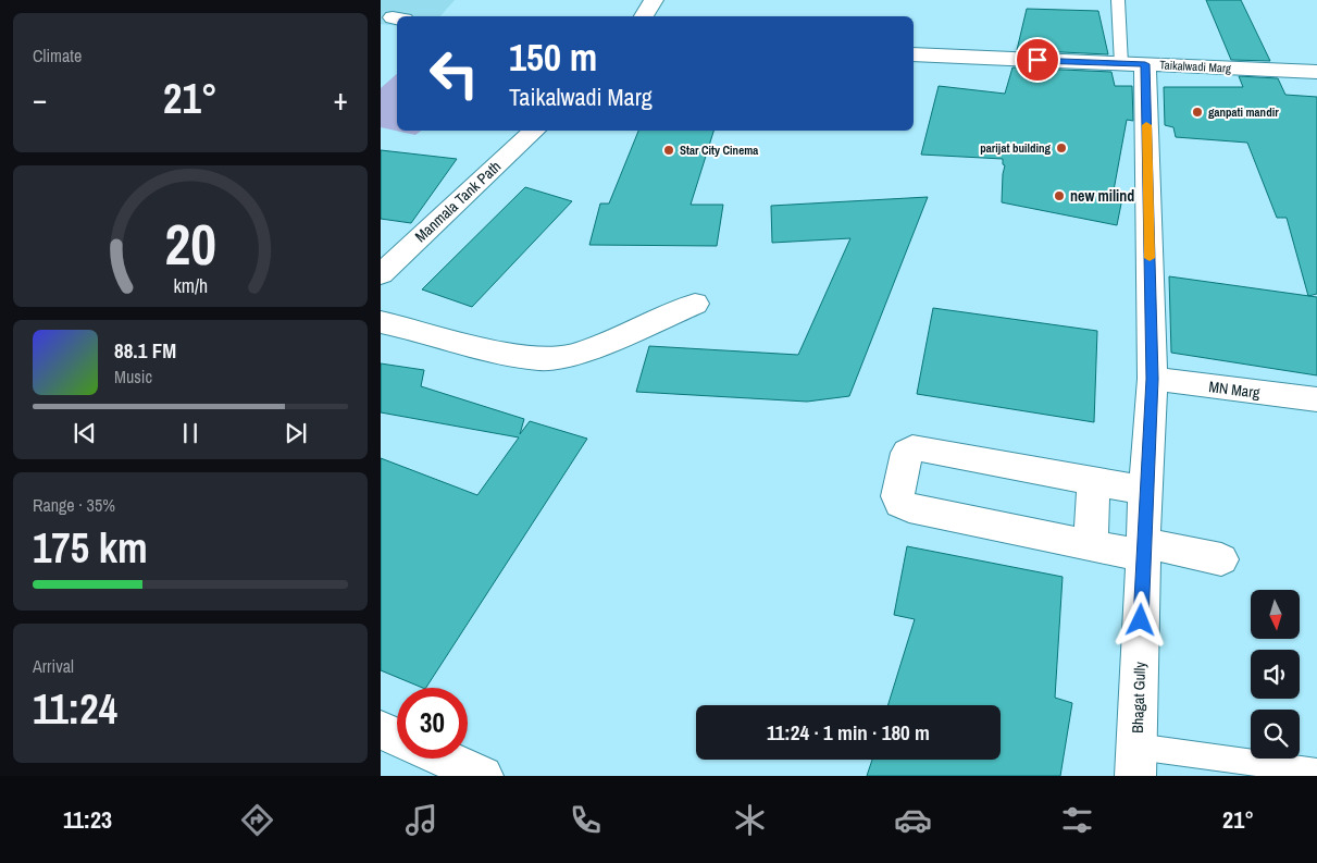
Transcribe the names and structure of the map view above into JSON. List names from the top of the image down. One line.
{"streets":{"street":["Taikalwadi Marg","Manmala Tank Path","MN Marg","Bhagat Gully"]},"crossings":[["Taikalwadi Marg","Bhagat Gully"],["MN Marg","Bhagat Gully"]],"places":["ganpati mandir","parijat building","Star City Cinema","new milind"],"north":"bottom","page":{"tile":["Climate",["Range · 35%","175 km"],["Arrival","11:24"]],"turn":["150 m","Taikalwadi Marg"],"heat":["−","21°","+"],"song":["88.1 FM","Music"],"limit":"30","trip":"11:24 · 1 min · 180 m","tabs":["11:23","21°"],"gauge":["20","km/h"]}}
